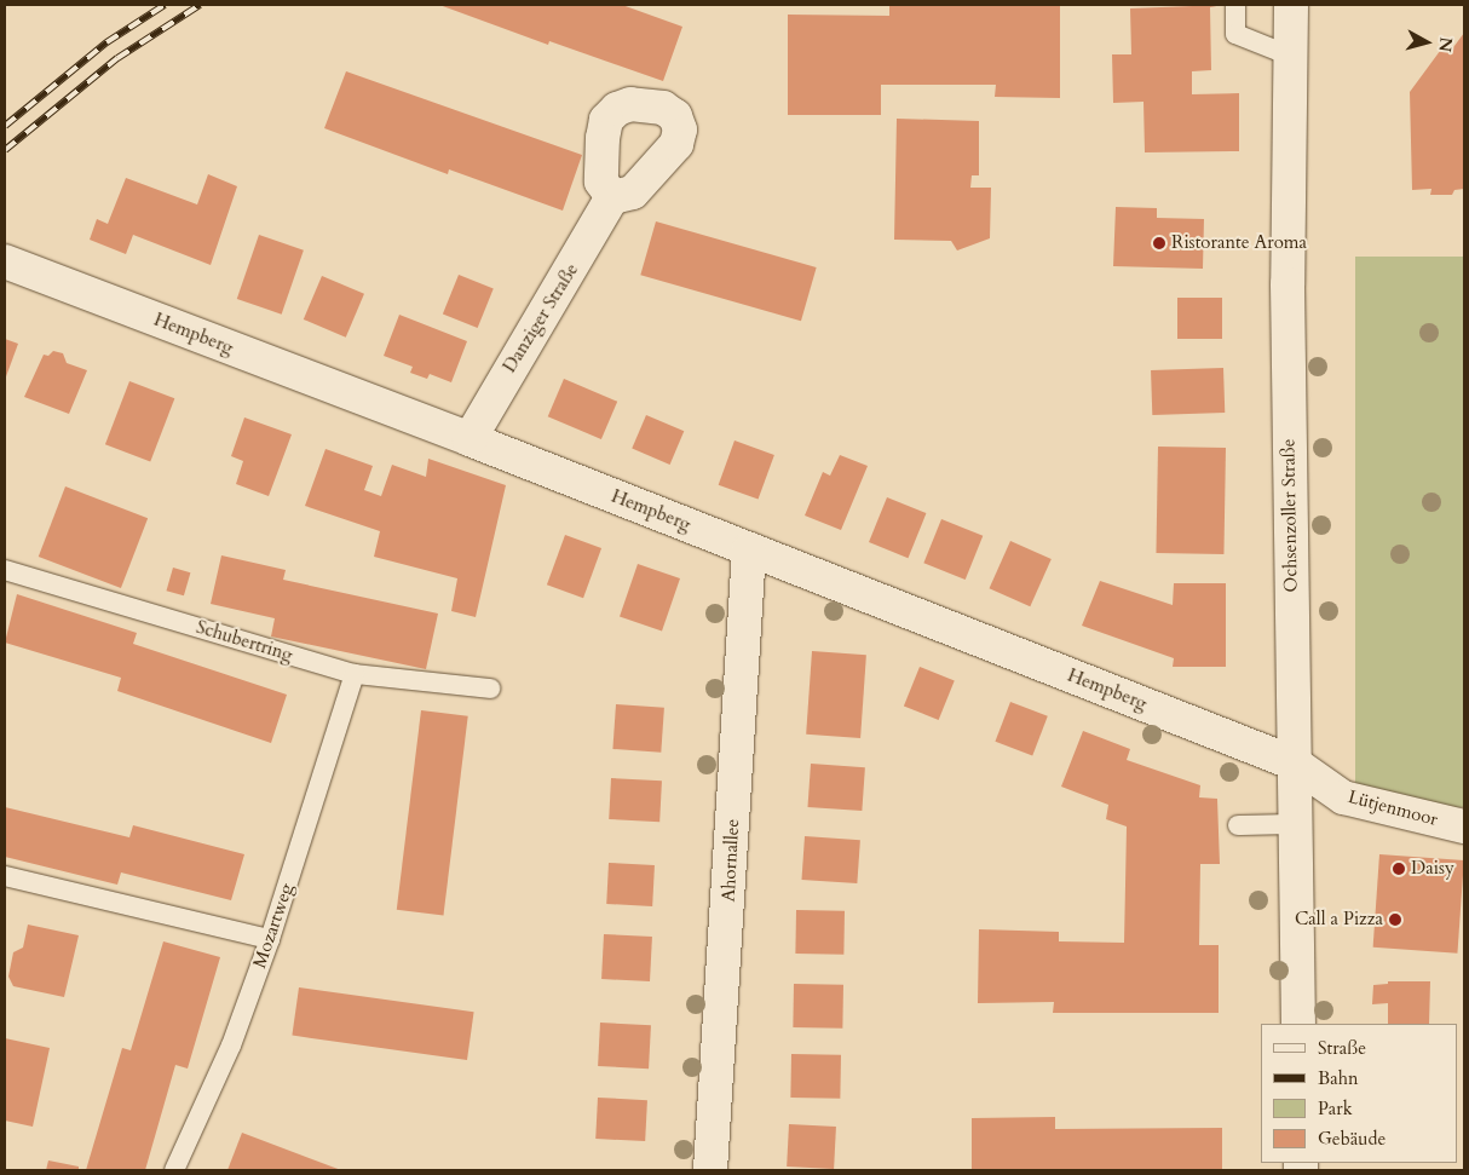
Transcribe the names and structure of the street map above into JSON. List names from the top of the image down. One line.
{"streets":{"street":["Danziger Straße","Hempberg","Ochsenzoller Straße","Lütjenmoor","Ahornallee"],"lane":["Schubertring","Mozartweg"]},"crossings":[["Danziger Straße","Hempberg"],["Hempberg","Ochsenzoller Straße"],["Hempberg","Lütjenmoor"],["Hempberg","Ahornallee"],["Ochsenzoller Straße","Lütjenmoor"],["Schubertring","Mozartweg"]],"places":["Ristorante Aroma","Daisy","Call a Pizza"],"legend":["Straße","Bahn","Park","Gebäude"],"north":"right"}
